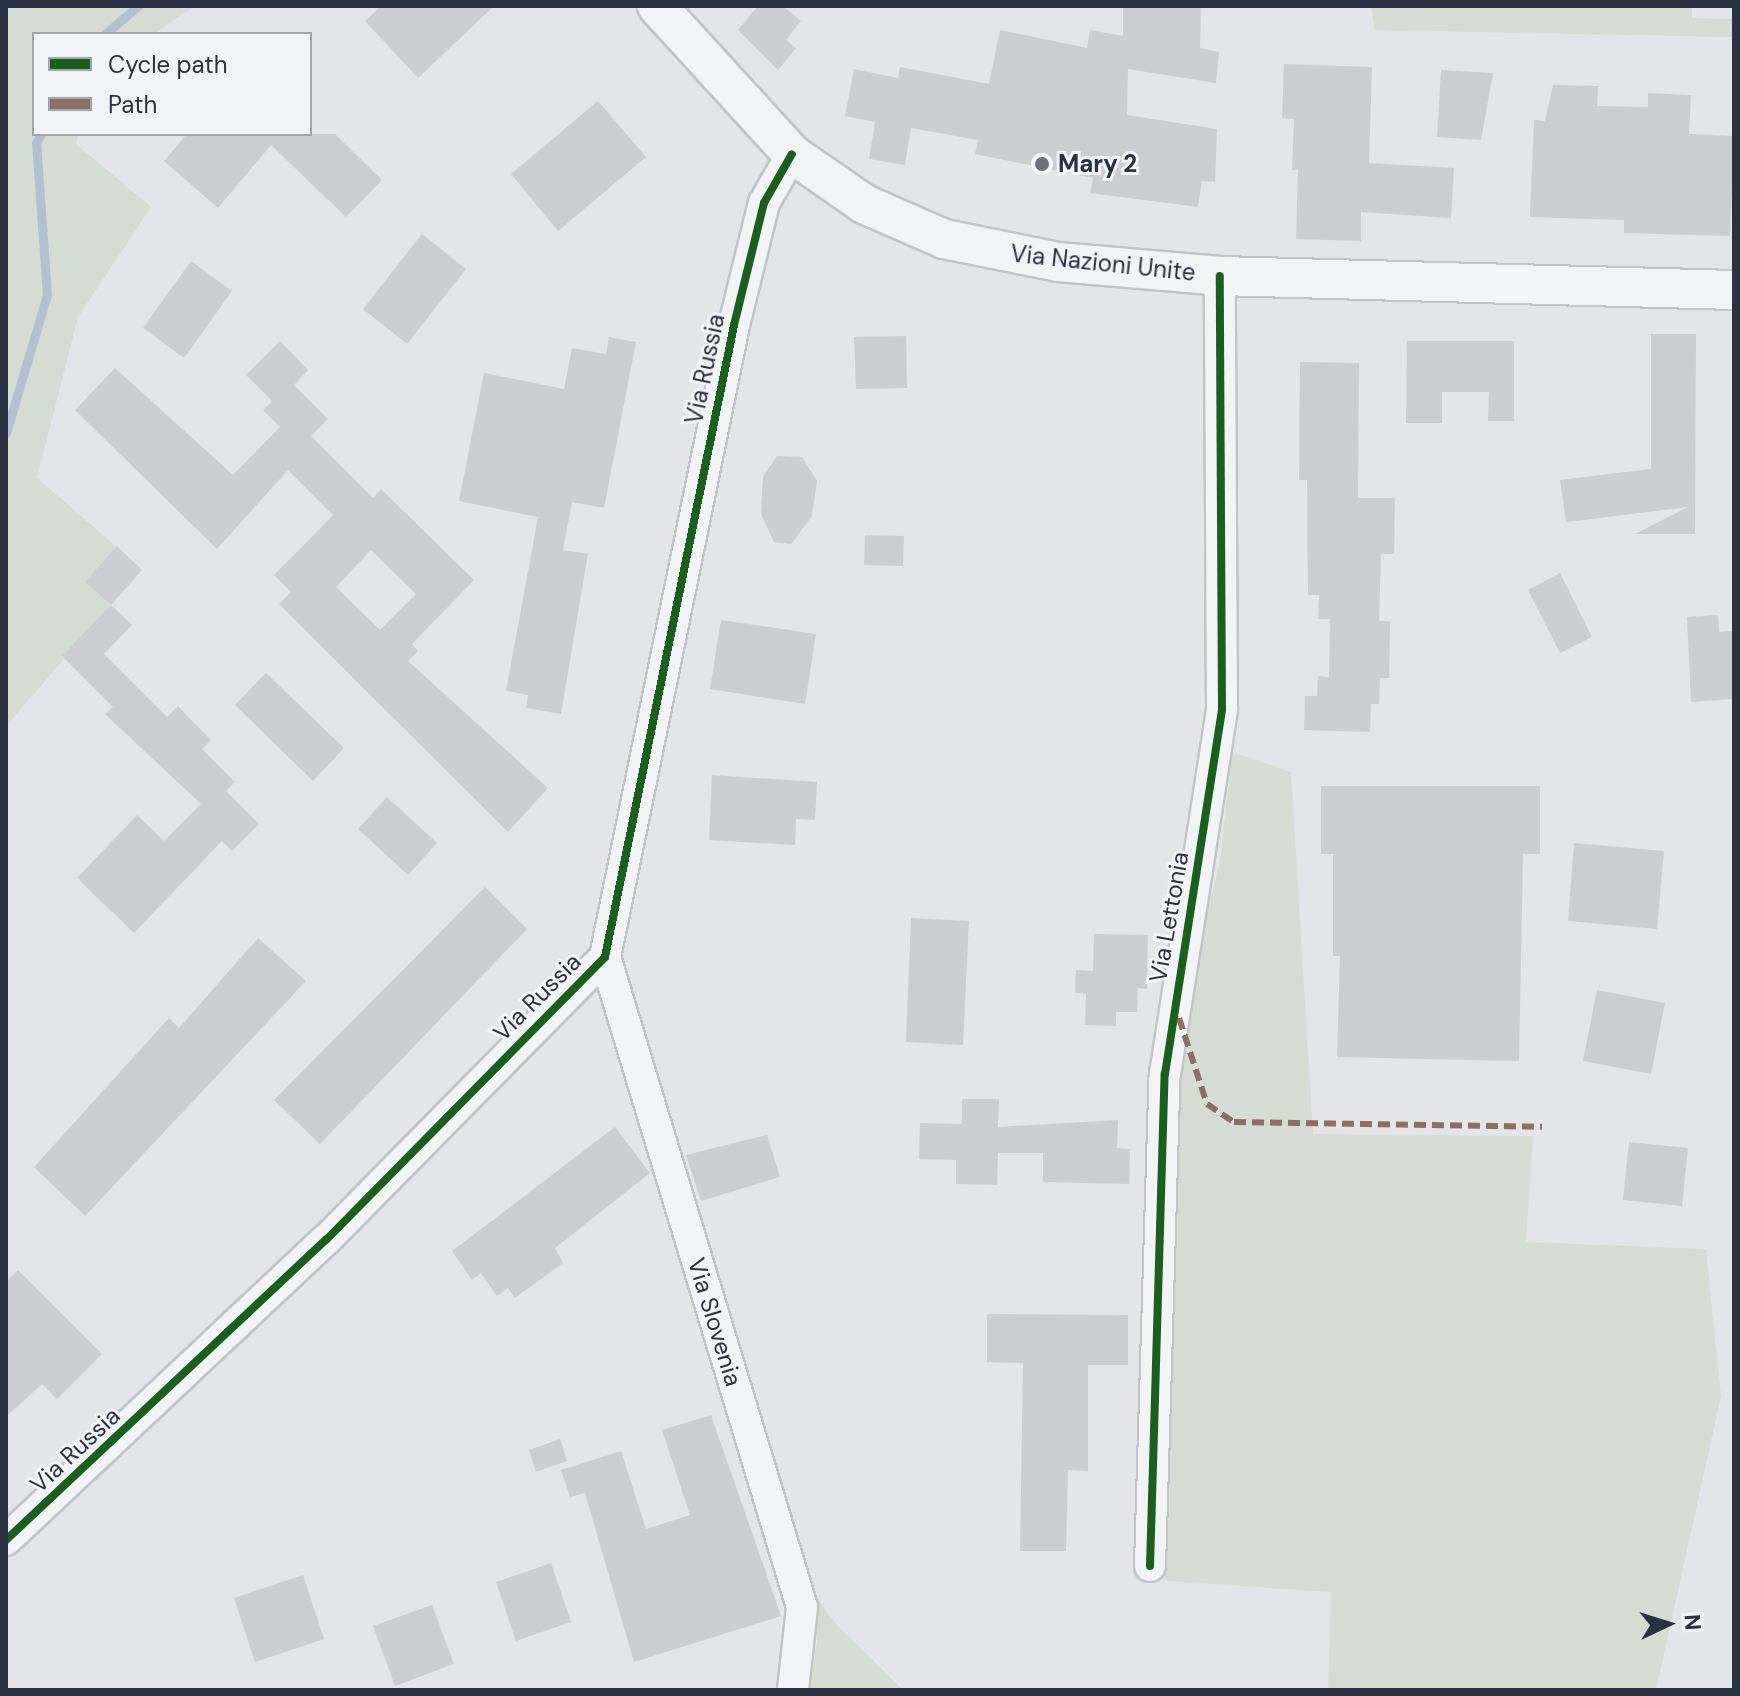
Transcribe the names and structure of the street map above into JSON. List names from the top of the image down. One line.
{"streets":{"street":["Via Nazioni Unite","Via Russia","Via Lettonia","Via Slovenia"]},"crossings":[["Via Nazioni Unite","Via Russia"],["Via Nazioni Unite","Via Lettonia"],["Via Russia","Via Slovenia"]],"places":["Mary 2"],"legend":["Cycle path","Path"],"north":"right"}
